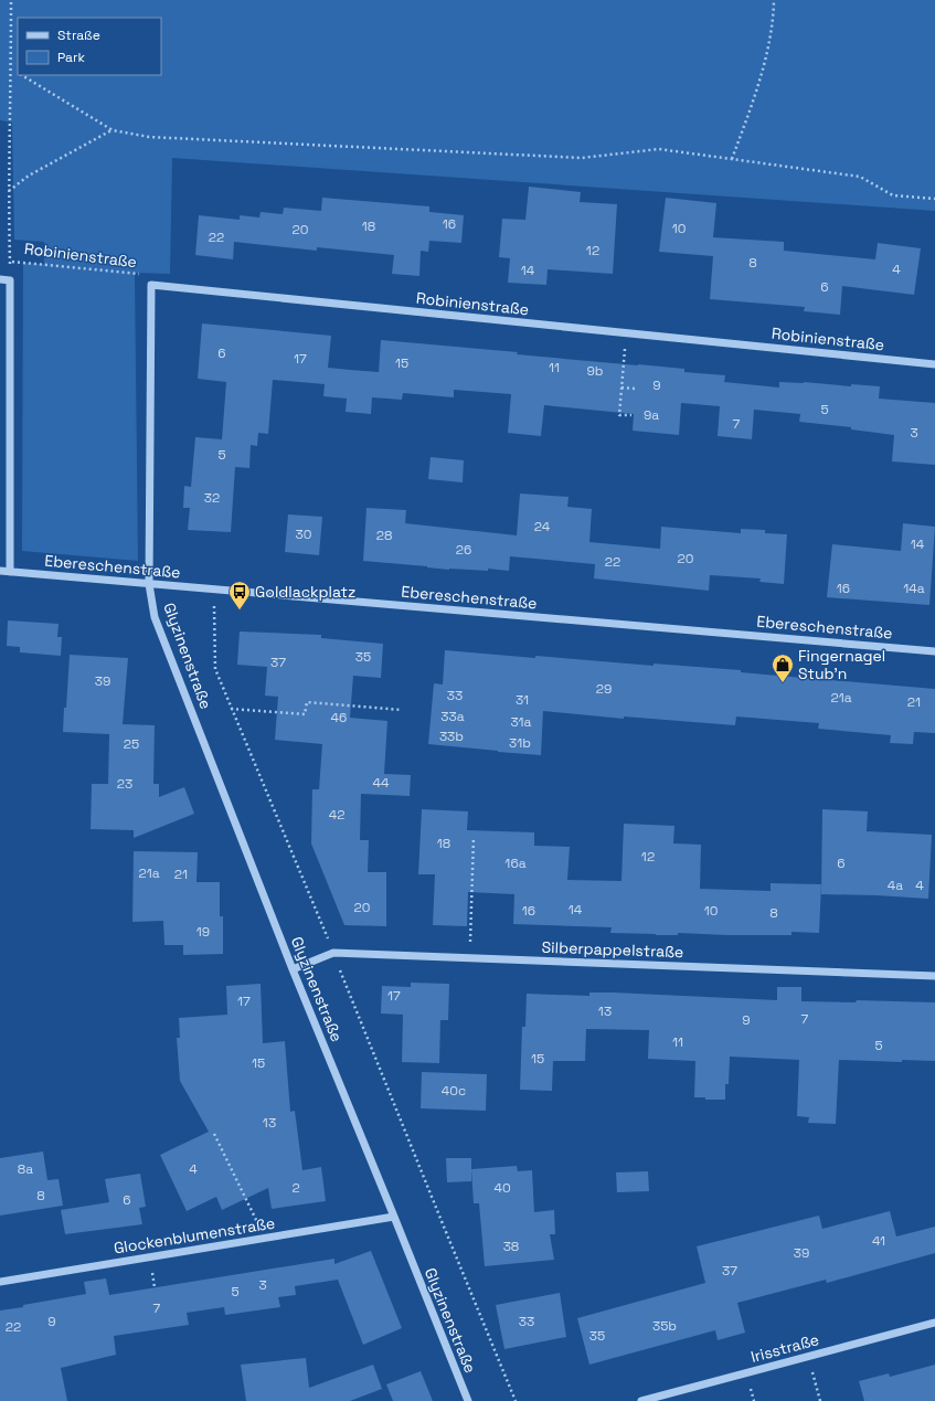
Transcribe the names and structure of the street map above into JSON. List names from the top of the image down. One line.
{"streets":{"street":["Robinienstraße","Ebereschenstraße","Glyzinenstraße","Silberpappelstraße","Glockenblumenstraße","Irisstraße"]},"crossings":[["Ebereschenstraße","Glyzinenstraße"],["Glyzinenstraße","Silberpappelstraße"],["Glyzinenstraße","Glockenblumenstraße"]],"places":{"bus stop":["Goldlackplatz"],"shop":["Fingernagel Stub'n"]},"house_numbers":["16","18","10","20","22","12","8","4","14","6","6","17","15","11","9b","9","5","9a","7","3","5","32","24","30","28","14","26","20","22","16","14a","35","37","39","29","33","21a","31","21","33a","46","31a","33b","31b","25","44","23","42","18","12","16a","6","21a","21","4a","4","20","14","16","10","8","19","17","17","13","7","9","11","5","15","15","40c","13","8a","4","2","40","8","6","41","38","39","37","3","5","7","9","33","35b","22","35"],"legend":["Straße","Park"]}
